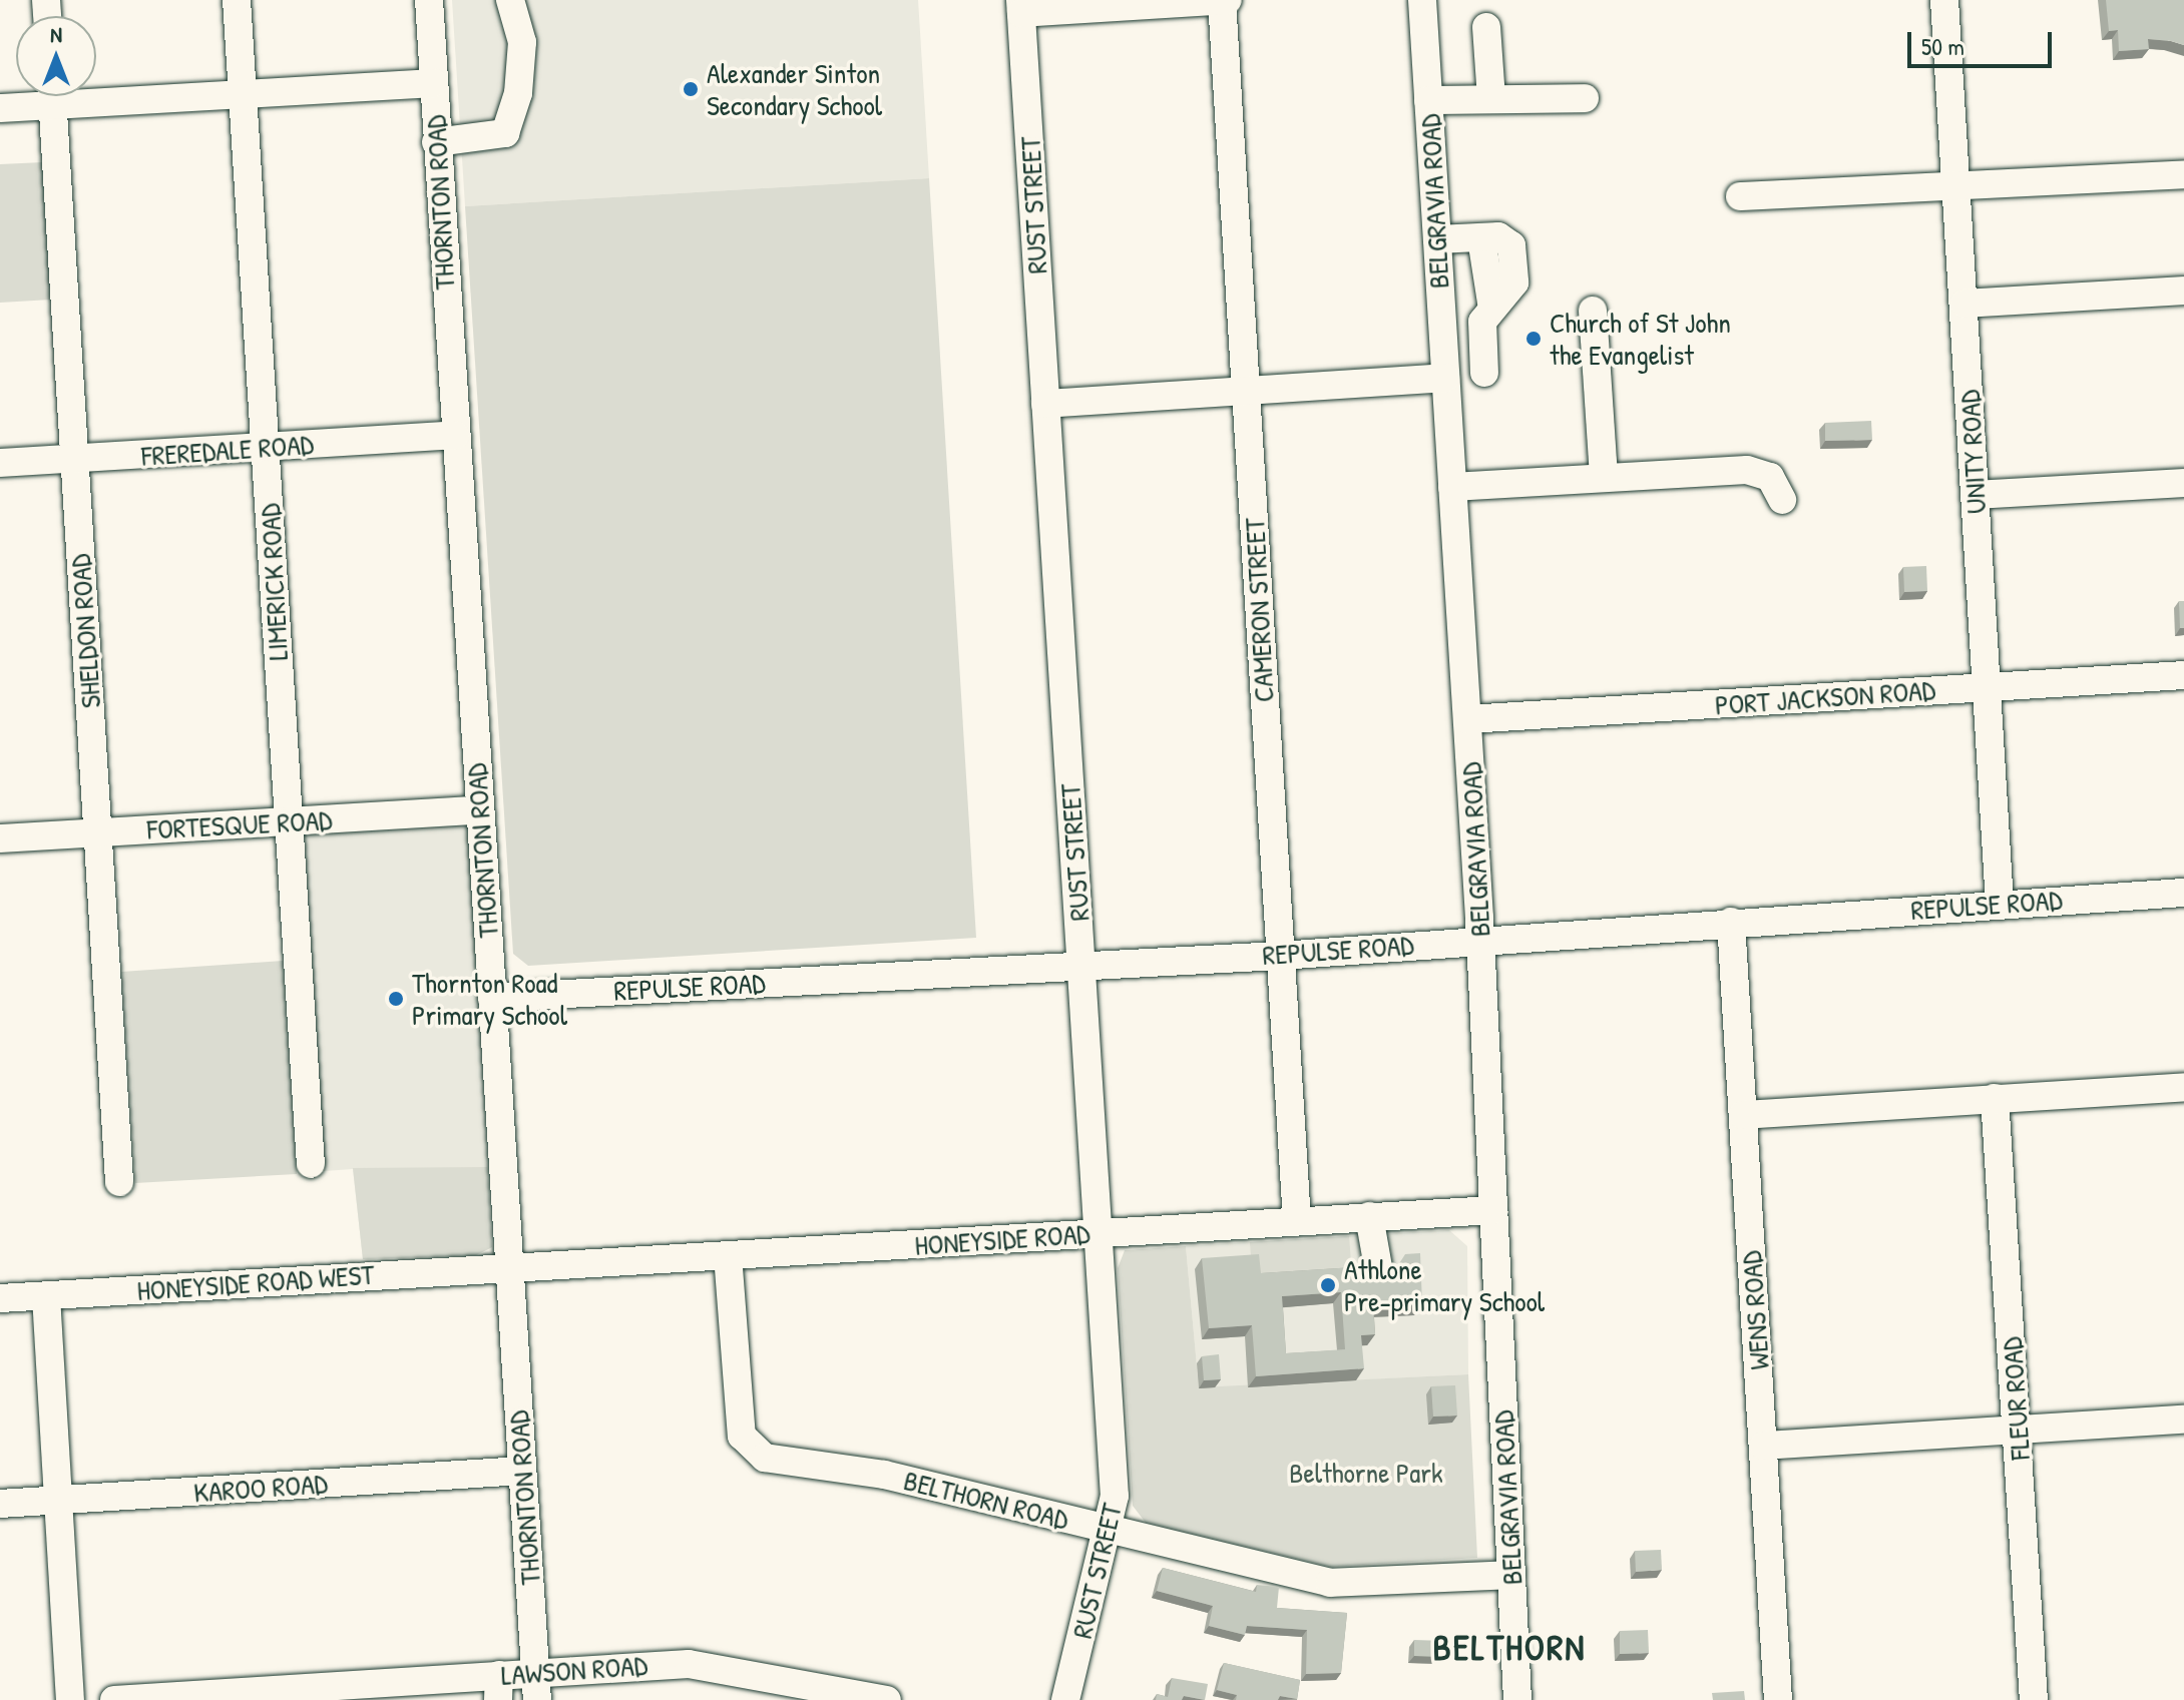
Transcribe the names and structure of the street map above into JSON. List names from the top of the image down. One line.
{"streets":{"street":["BELGRAVIA ROAD","THORNTON ROAD","RUST STREET","FREREDALE ROAD","UNITY ROAD","LIMERICK ROAD","CAMERON STREET","SHELDON ROAD","PORT JACKSON ROAD","FORTESQUE ROAD","REPULSE ROAD","HONEYSIDE ROAD","HONEYSIDE ROAD WEST","WENS ROAD","FLEUR ROAD","KAROO ROAD","BELTHORN ROAD","LAWSON ROAD"]},"crossings":[["BELGRAVIA ROAD","PORT JACKSON ROAD"],["BELGRAVIA ROAD","REPULSE ROAD"],["BELGRAVIA ROAD","HONEYSIDE ROAD"],["BELGRAVIA ROAD","BELTHORN ROAD"],["THORNTON ROAD","FREREDALE ROAD"],["THORNTON ROAD","FORTESQUE ROAD"],["THORNTON ROAD","REPULSE ROAD"],["THORNTON ROAD","HONEYSIDE ROAD"],["THORNTON ROAD","HONEYSIDE ROAD WEST"],["THORNTON ROAD","KAROO ROAD"],["THORNTON ROAD","LAWSON ROAD"],["RUST STREET","REPULSE ROAD"],["RUST STREET","HONEYSIDE ROAD"],["RUST STREET","BELTHORN ROAD"],["FREREDALE ROAD","LIMERICK ROAD"],["FREREDALE ROAD","SHELDON ROAD"],["UNITY ROAD","PORT JACKSON ROAD"],["UNITY ROAD","REPULSE ROAD"],["LIMERICK ROAD","FORTESQUE ROAD"],["CAMERON STREET","REPULSE ROAD"],["CAMERON STREET","HONEYSIDE ROAD"],["SHELDON ROAD","FORTESQUE ROAD"],["REPULSE ROAD","WENS ROAD"],["HONEYSIDE ROAD","HONEYSIDE ROAD WEST"],["HONEYSIDE ROAD","BELTHORN ROAD"]],"districts":["BELTHORN"],"parks":["Belthorne Park"],"places":["Alexander Sinton Secondary School","Church of St John the Evangelist","Thornton Road Primary School","Athlone Pre-primary School"],"scale_bar":"50 m","north":"top"}
